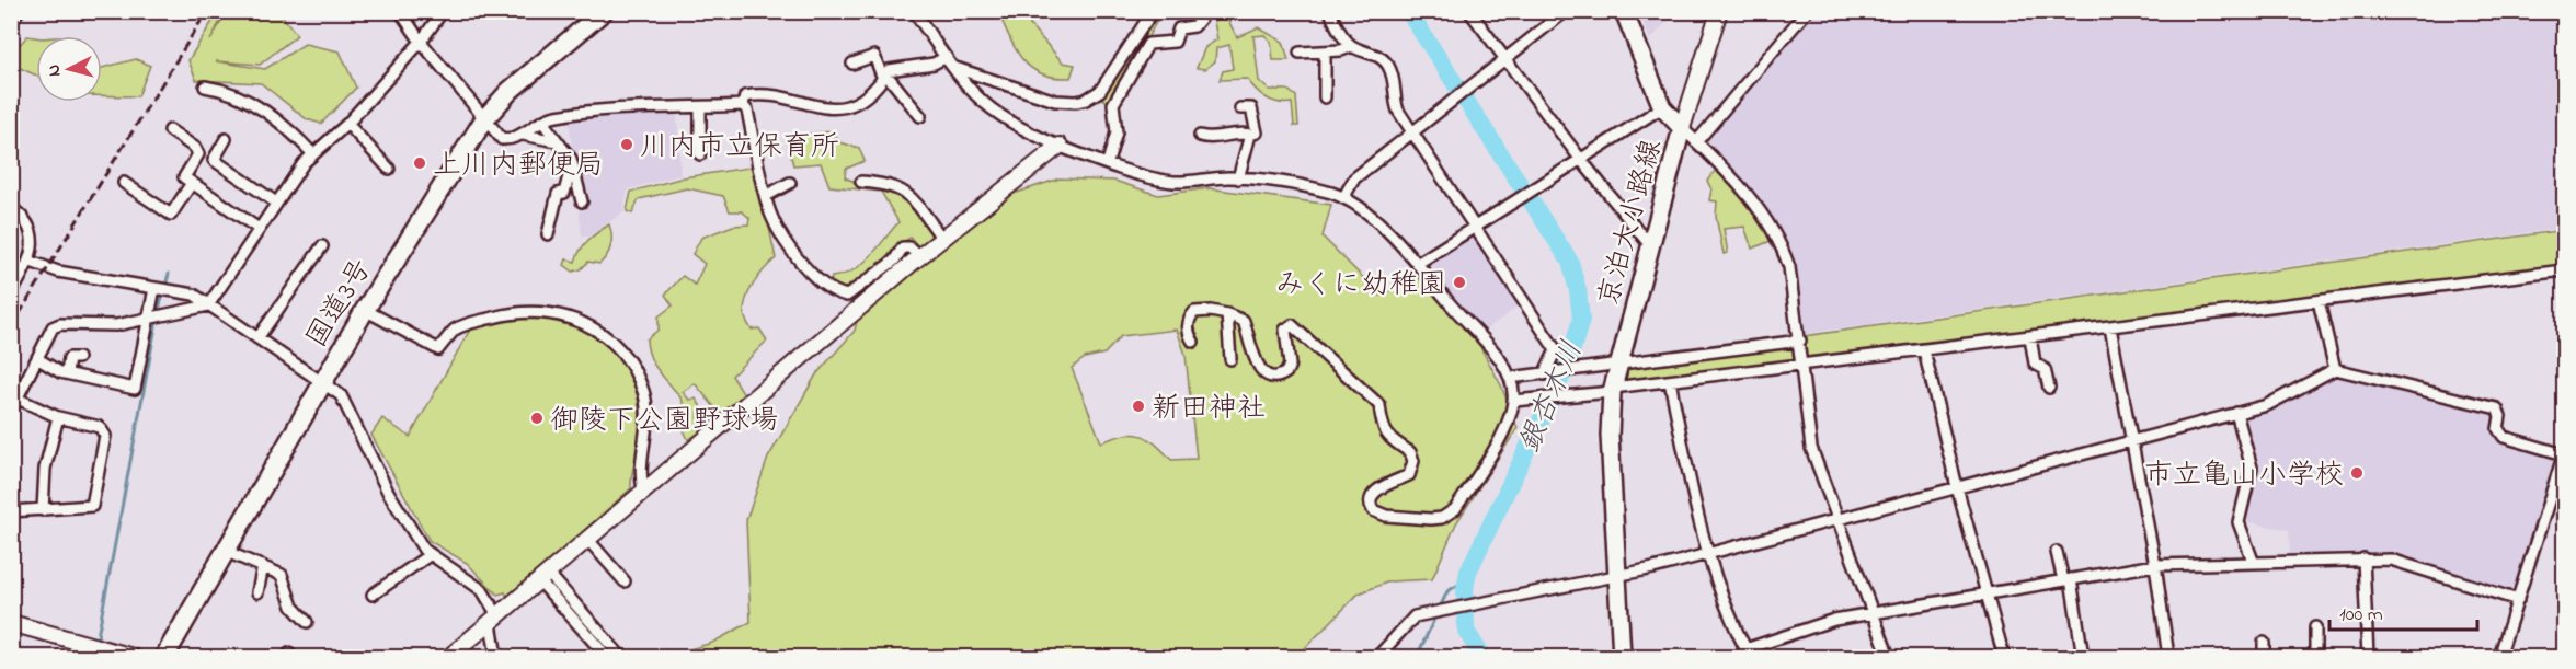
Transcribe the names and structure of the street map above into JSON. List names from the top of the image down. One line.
{"streets":{"highway":["国道3号"],"main road":["京泊大小路線"]},"water":["銀杏木川"],"places":["川内市立保育所","上川内郵便局","みくに幼稚園","新田神社","御陵下公園野球場","市立亀山小学校"],"scale_bar":"100 m","north":"left"}
